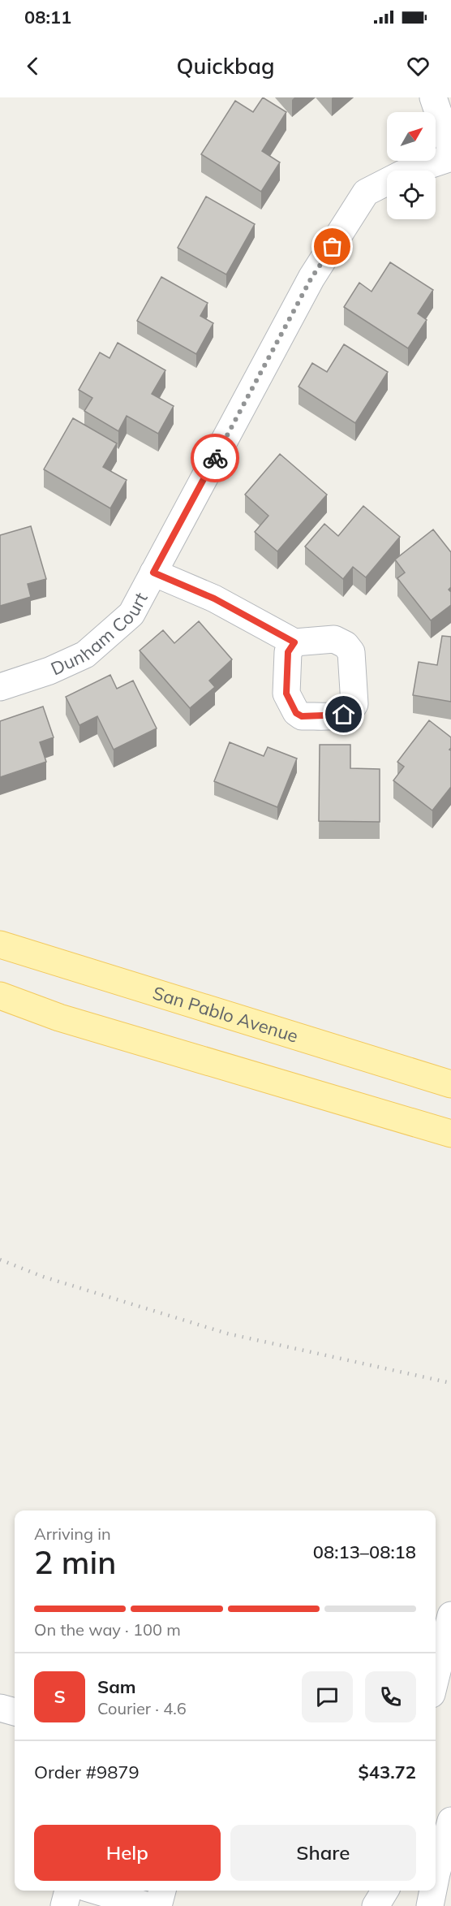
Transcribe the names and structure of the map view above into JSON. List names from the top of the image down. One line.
{"streets":{"main road":["San Pablo Avenue"],"street":["Dunham Court"]},"north":"top right","page":{"status":"08:11","header":"Quickbag","heading":["2 min","Arriving in","08:13–08:18"],"panel":["Sam","Courier · 4.6","Order #9879","$43.72"],"bar":"On the way · 100 m","round":"S","buttons":["Help","Share"]}}
